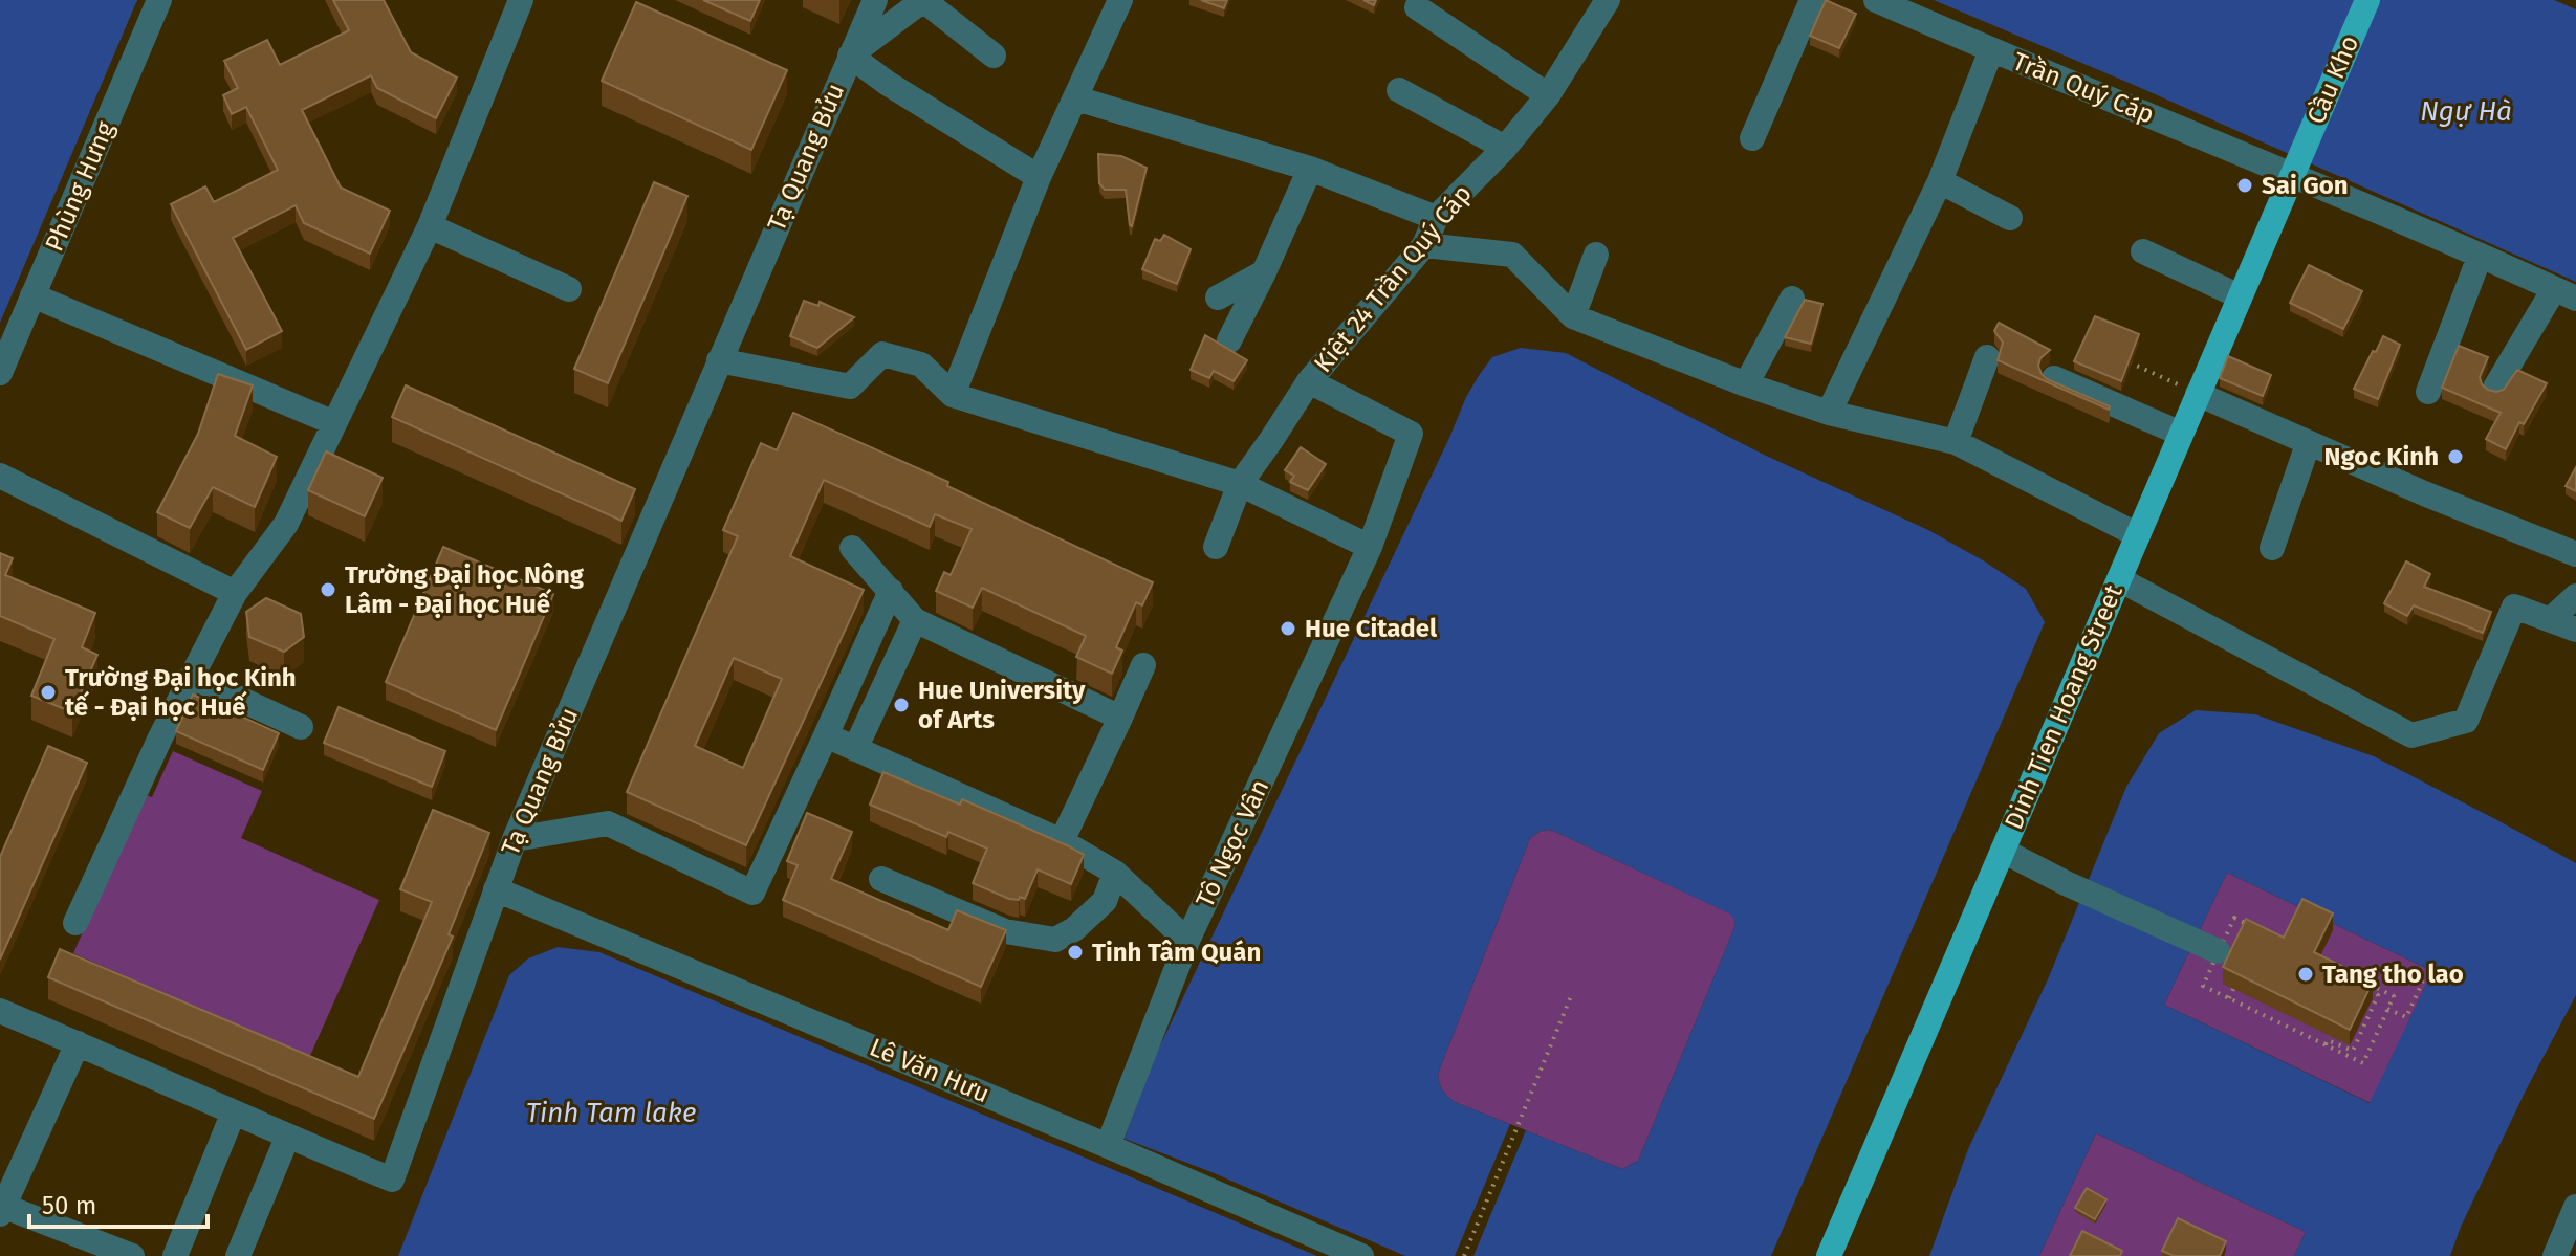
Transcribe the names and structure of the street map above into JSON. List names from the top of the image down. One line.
{"streets":{"main road":["Cầu Kho","Dinh Tien Hoang Street"],"street":["Trần Quý Cáp","Tạ Quang Bửu","Phùng Hưng","Kiệt 24 Trần Quý Cáp","Tô Ngọc Vân","Lê Văn Hưu"]},"crossings":[["Cầu Kho","Trần Quý Cáp"],["Cầu Kho","Dinh Tien Hoang Street"],["Trần Quý Cáp","Dinh Tien Hoang Street"],["Tạ Quang Bửu","Lê Văn Hưu"],["Kiệt 24 Trần Quý Cáp","Tô Ngọc Vân"],["Tô Ngọc Vân","Lê Văn Hưu"]],"water":["Ngự Hà","Tinh Tam lake"],"places":["Sai Gon","Ngoc Kinh","Trường Đại học Nông Lâm - Đại học Huế","Hue Citadel","Trường Đại học Kinh tế - Đại học Huế","Hue University of Arts","Tinh Tâm Quán","Tang tho lao"],"scale_bar":"50 m"}
